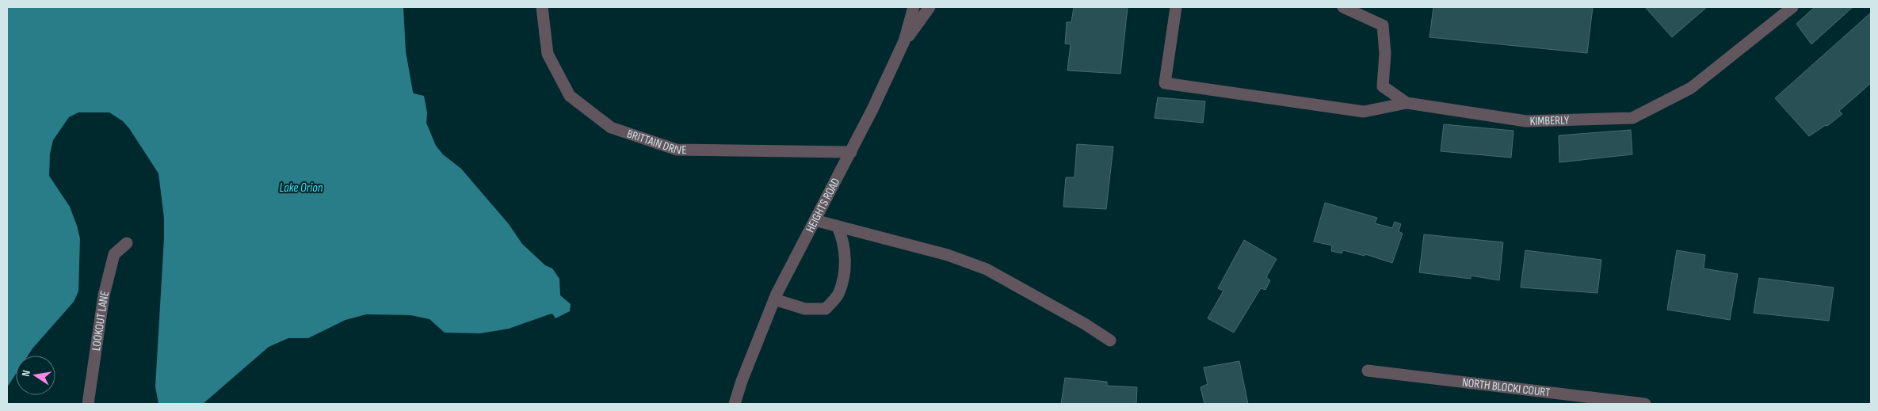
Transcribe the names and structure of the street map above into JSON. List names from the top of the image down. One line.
{"streets":{"street":["KIMBERLY","BRITTAIN DRIVE","HEIGHTS ROAD","LOOKOUT LANE","NORTH BLOCKI COURT"]},"crossings":[["BRITTAIN DRIVE","HEIGHTS ROAD"]],"water":["Lake Orion"],"north":"left"}
